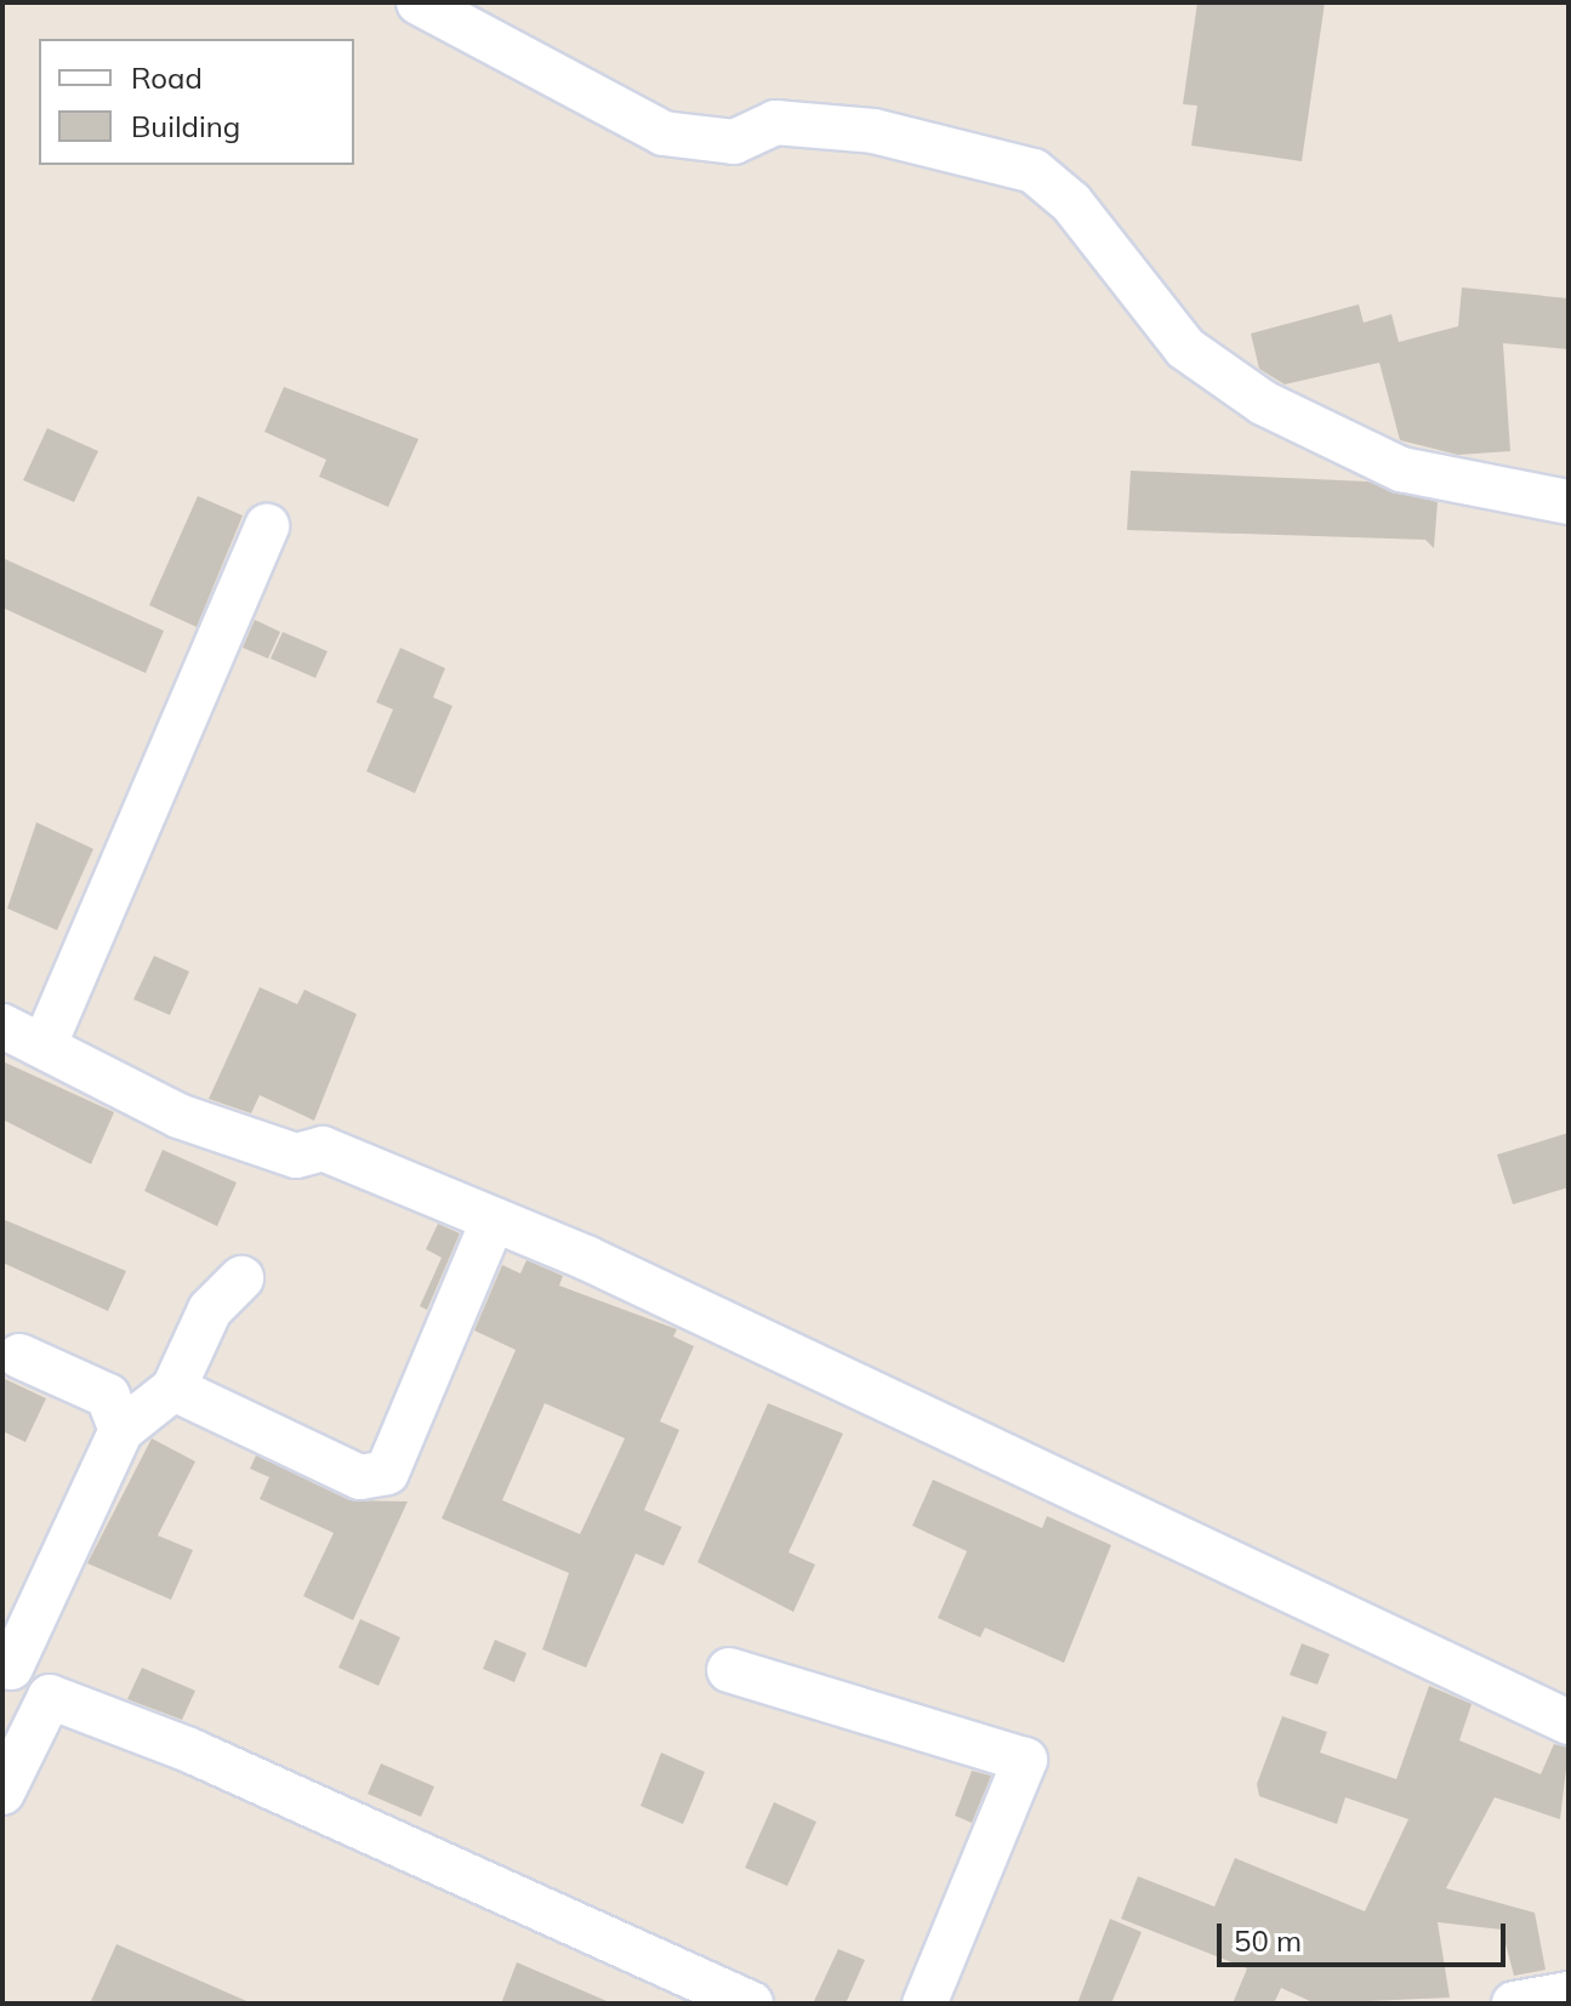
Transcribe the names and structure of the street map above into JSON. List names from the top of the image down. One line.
{"legend":["Road","Building"],"scale_bar":"50 m"}
